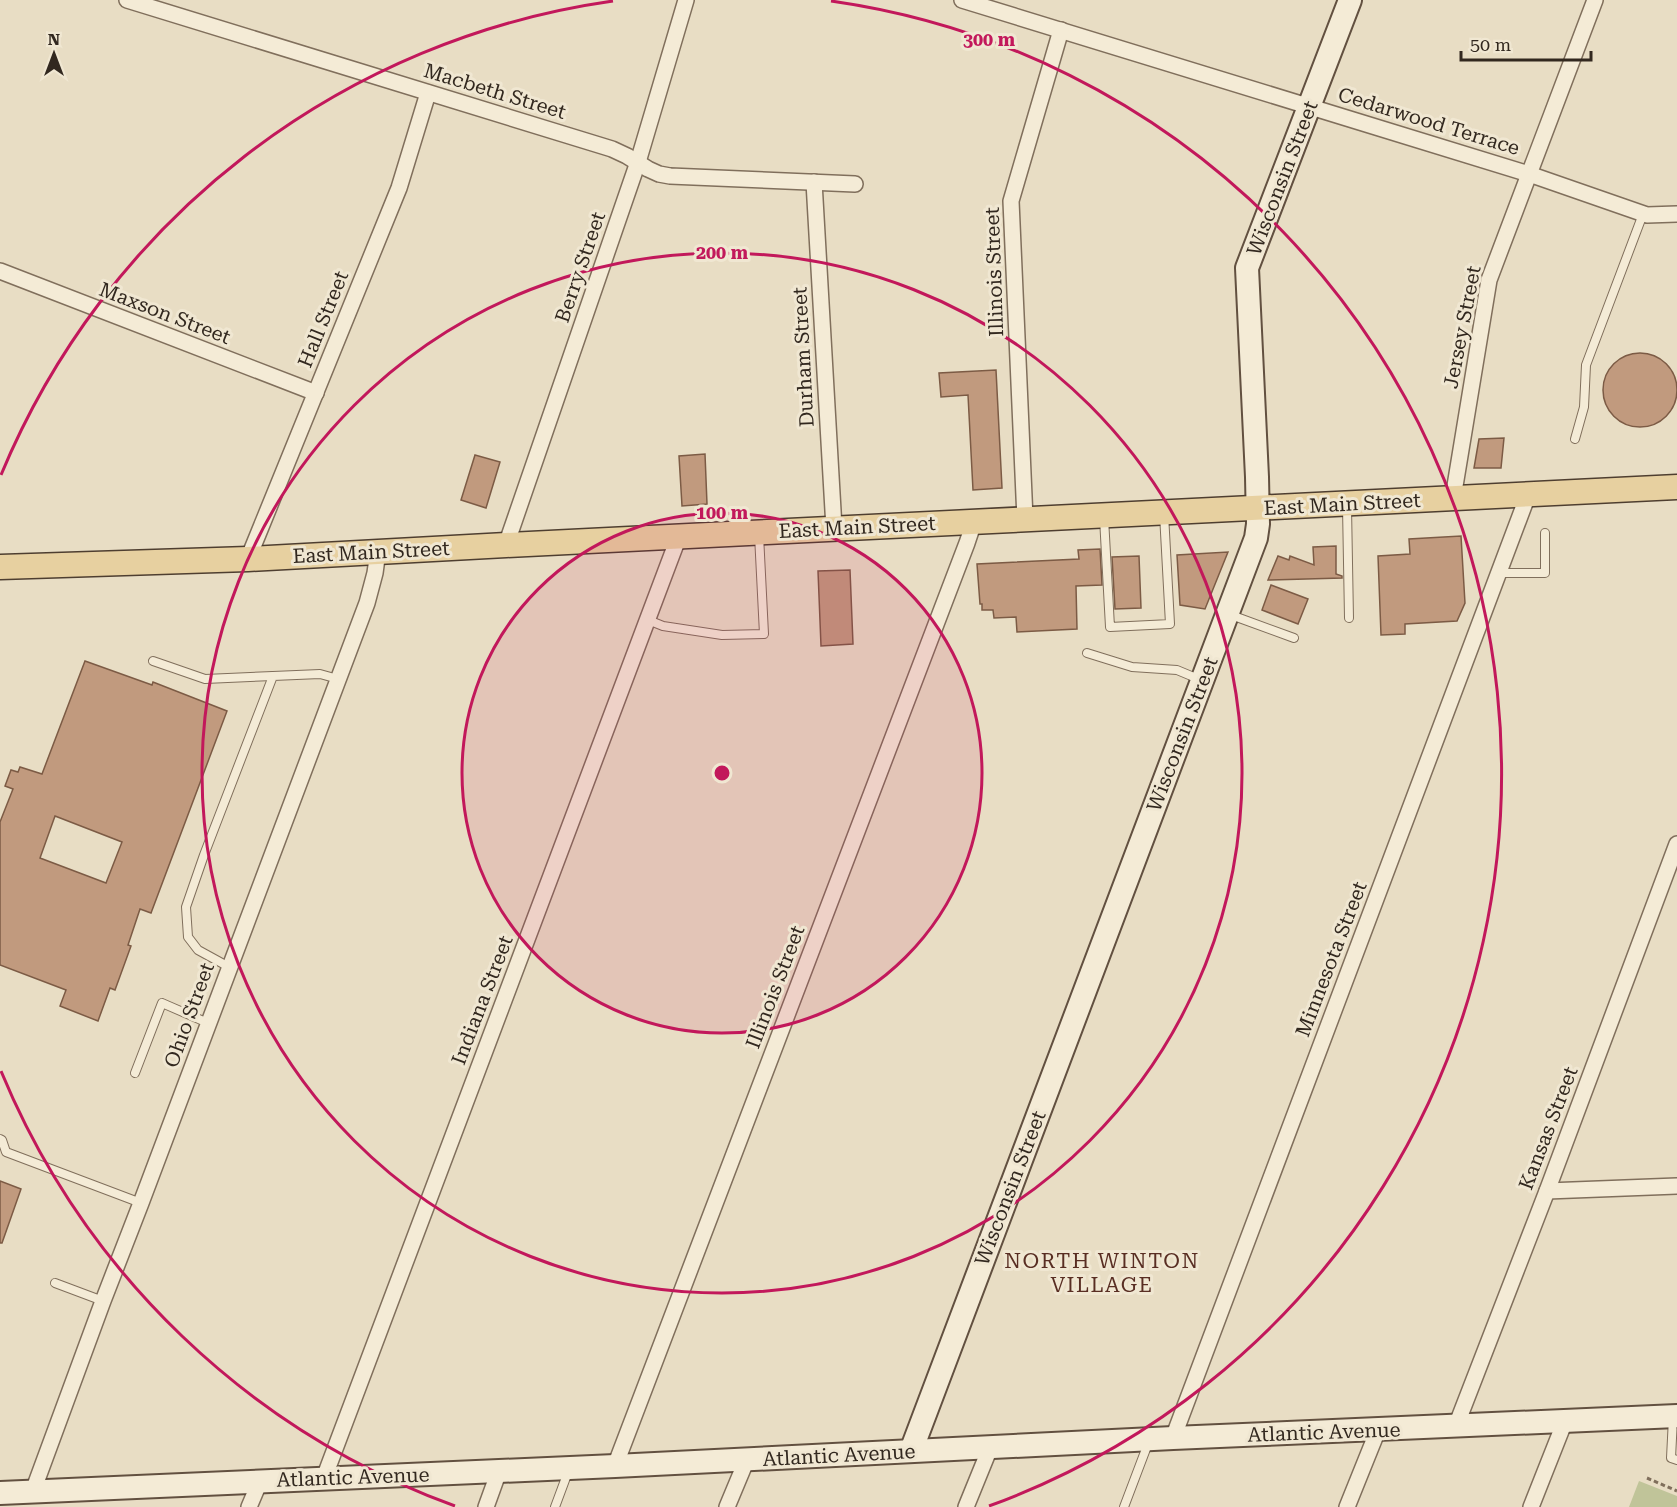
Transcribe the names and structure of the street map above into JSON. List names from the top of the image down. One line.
{"streets":{"main road":["Wisconsin Street","East Main Street","Atlantic Avenue"],"street":["Macbeth Street","Cedarwood Terrace","Berry Street","Illinois Street","Maxson Street","Hall Street","Jersey Street","Durham Street","Minnesota Street","Indiana Street","Ohio Street","Kansas Street"]},"crossings":[["Macbeth Street","Berry Street"],["Macbeth Street","Hall Street"],["Macbeth Street","Durham Street"],["Cedarwood Terrace","Wisconsin Street"],["Cedarwood Terrace","Illinois Street"],["Cedarwood Terrace","Jersey Street"],["Wisconsin Street","East Main Street"],["Wisconsin Street","Atlantic Avenue"],["Berry Street","East Main Street"],["Illinois Street","East Main Street"],["Illinois Street","Atlantic Avenue"],["Maxson Street","Hall Street"],["Hall Street","East Main Street"],["Jersey Street","East Main Street"],["Durham Street","East Main Street"],["East Main Street","Minnesota Street"],["East Main Street","Indiana Street"],["East Main Street","Ohio Street"],["Minnesota Street","Atlantic Avenue"],["Indiana Street","Atlantic Avenue"],["Ohio Street","Atlantic Avenue"],["Kansas Street","Atlantic Avenue"]],"districts":["NORTH WINTON VILLAGE"],"scale_bar":"50 m","north":"top","rings":["300 m","200 m","100 m"]}
